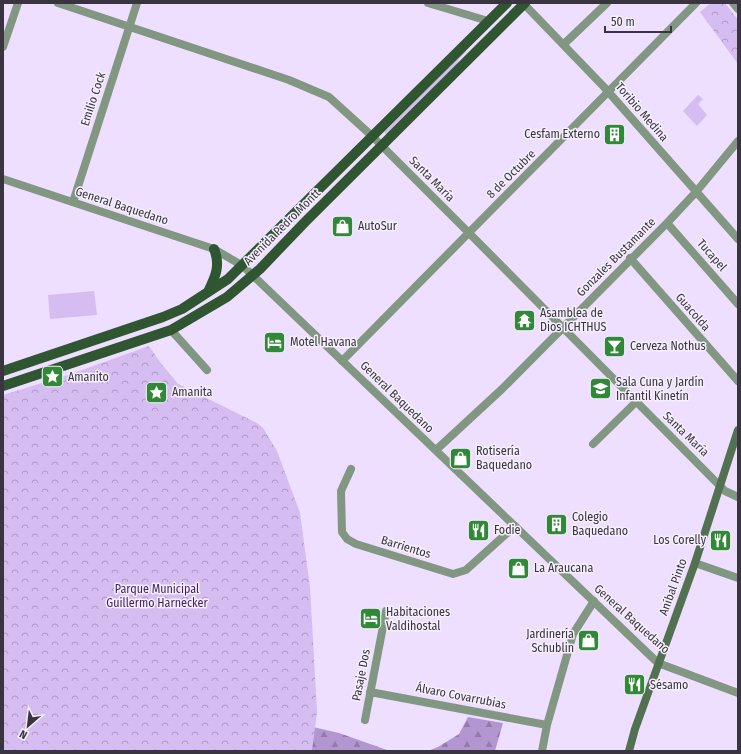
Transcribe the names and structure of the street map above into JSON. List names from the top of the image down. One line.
{"streets":{"main road":["Avenida Pedro Montt","Aníbal Pinto"],"street":["Emilio Cock","Toribio Medina","8 de Octubre","Santa María","General Baquedano","Tucapel","Gonzales Bustamante","Guacolda","Barrientos","Pasaje Dos","Álvaro Covarrubias"]},"crossings":[["Emilio Cock","Santa María"],["Emilio Cock","General Baquedano"],["Toribio Medina","8 de Octubre"],["Toribio Medina","Avenida Pedro Montt"],["Toribio Medina","Gonzales Bustamante"],["8 de Octubre","Santa María"],["8 de Octubre","General Baquedano"],["Santa María","Avenida Pedro Montt"],["Santa María","Gonzales Bustamante"],["Santa María","Aníbal Pinto"],["General Baquedano","Avenida Pedro Montt"],["General Baquedano","Gonzales Bustamante"],["General Baquedano","Barrientos"],["General Baquedano","Aníbal Pinto"],["Tucapel","Gonzales Bustamante"],["Gonzales Bustamante","Guacolda"],["Pasaje Dos","Álvaro Covarrubias"]],"parks":["Parque Municipal Guillermo Harnecker"],"places":{"building":["Cesfam Externo","Colegio Baquedano"],"shop":["AutoSur","Rotisería Baquedano","La Araucana","Jardinería Schublin"],"temple":["Asamblea de Dios ICHTHUS"],"hotel":["Motel Havana","Habitaciones Valdihostal"],"bar":["Cerveza Nothus"],"place":["Amanito","Amanita"],"school or university":["Sala Cuna y Jardín Infantil Kinetín"],"restaurant":["Fodie","Los Corelly","Sésamo"]},"scale_bar":"50 m","north":"bottom left"}
